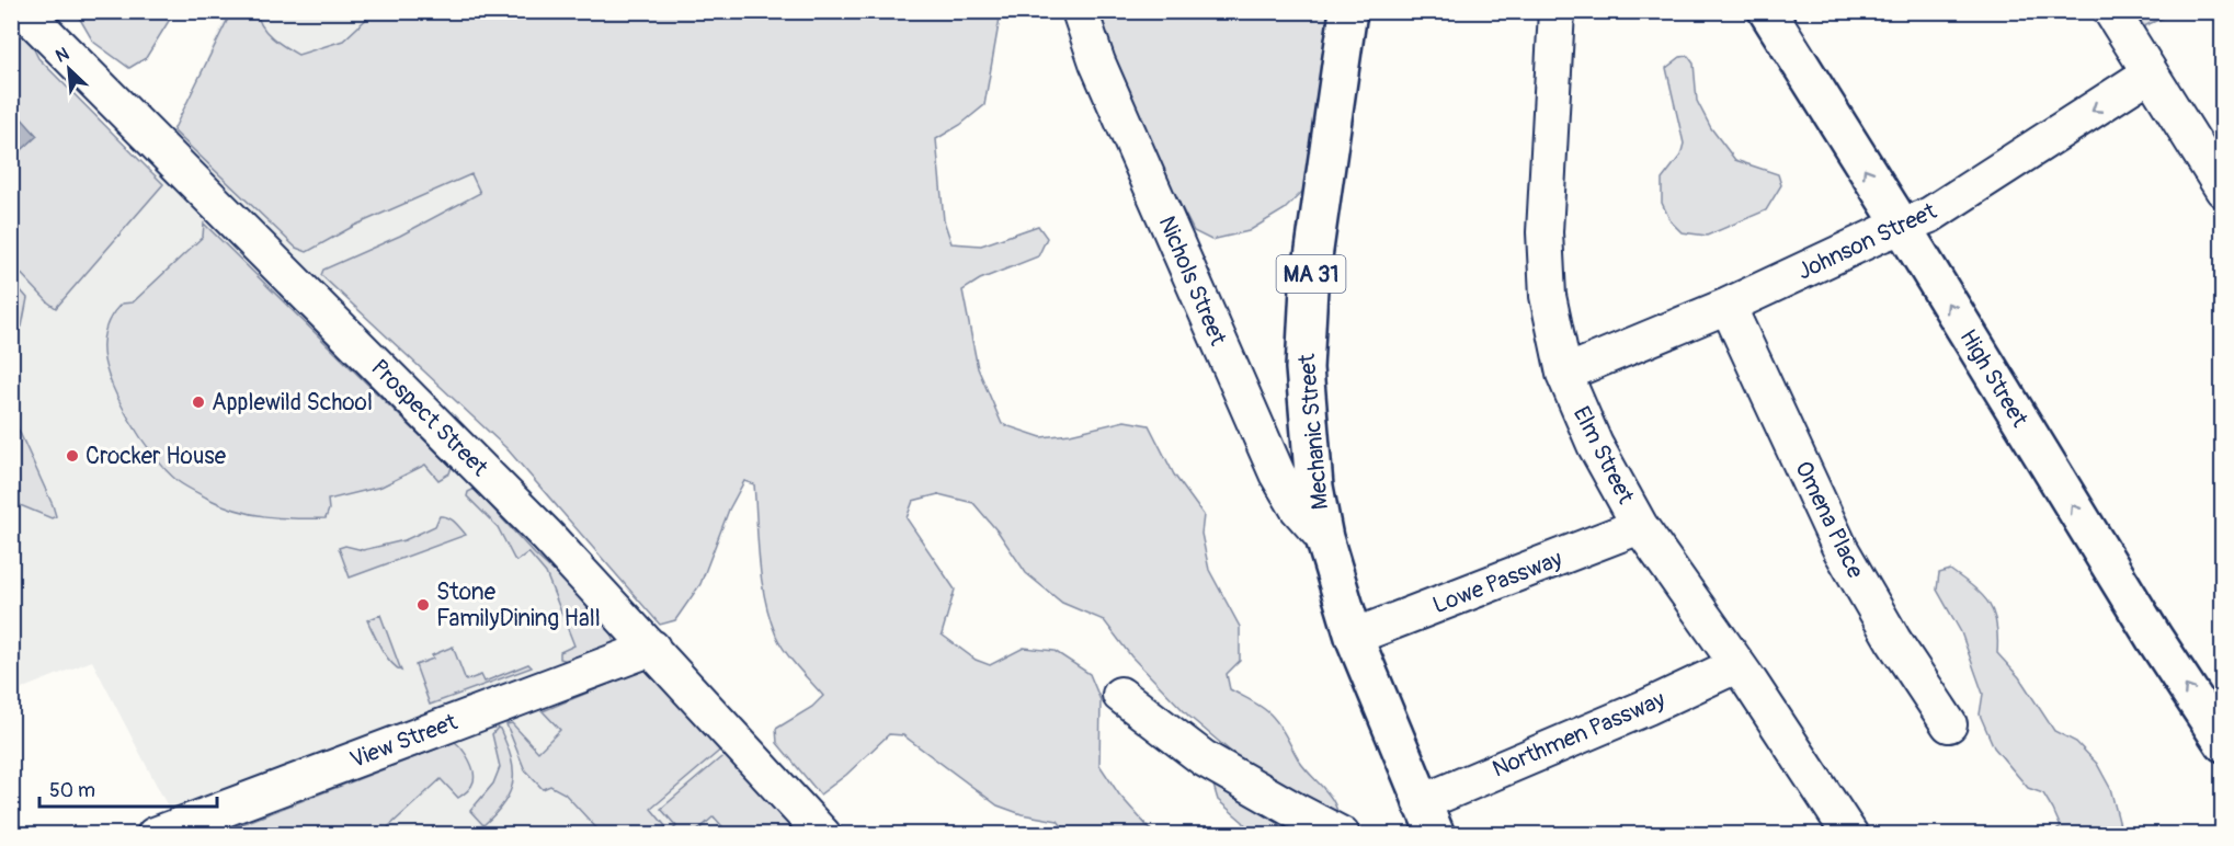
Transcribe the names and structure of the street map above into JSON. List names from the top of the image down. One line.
{"streets":{"main road":["MA 31","High Street","Mechanic Street"],"street":["Johnson Street","Nichols Street","Prospect Street","Elm Street","Omena Place","Lowe Passway","Northmen Passway","View Street"]},"crossings":[["Johnson Street","High Street"],["Johnson Street","Elm Street"],["Johnson Street","Omena Place"],["Nichols Street","Mechanic Street"],["Prospect Street","View Street"],["Mechanic Street","Lowe Passway"],["Mechanic Street","Northmen Passway"],["Elm Street","Lowe Passway"],["Elm Street","Northmen Passway"]],"one_way":["Johnson Street","High Street"],"places":["Applewild School","Crocker House","Stone FamilyDining Hall"],"scale_bar":"50 m","north":"top left"}
